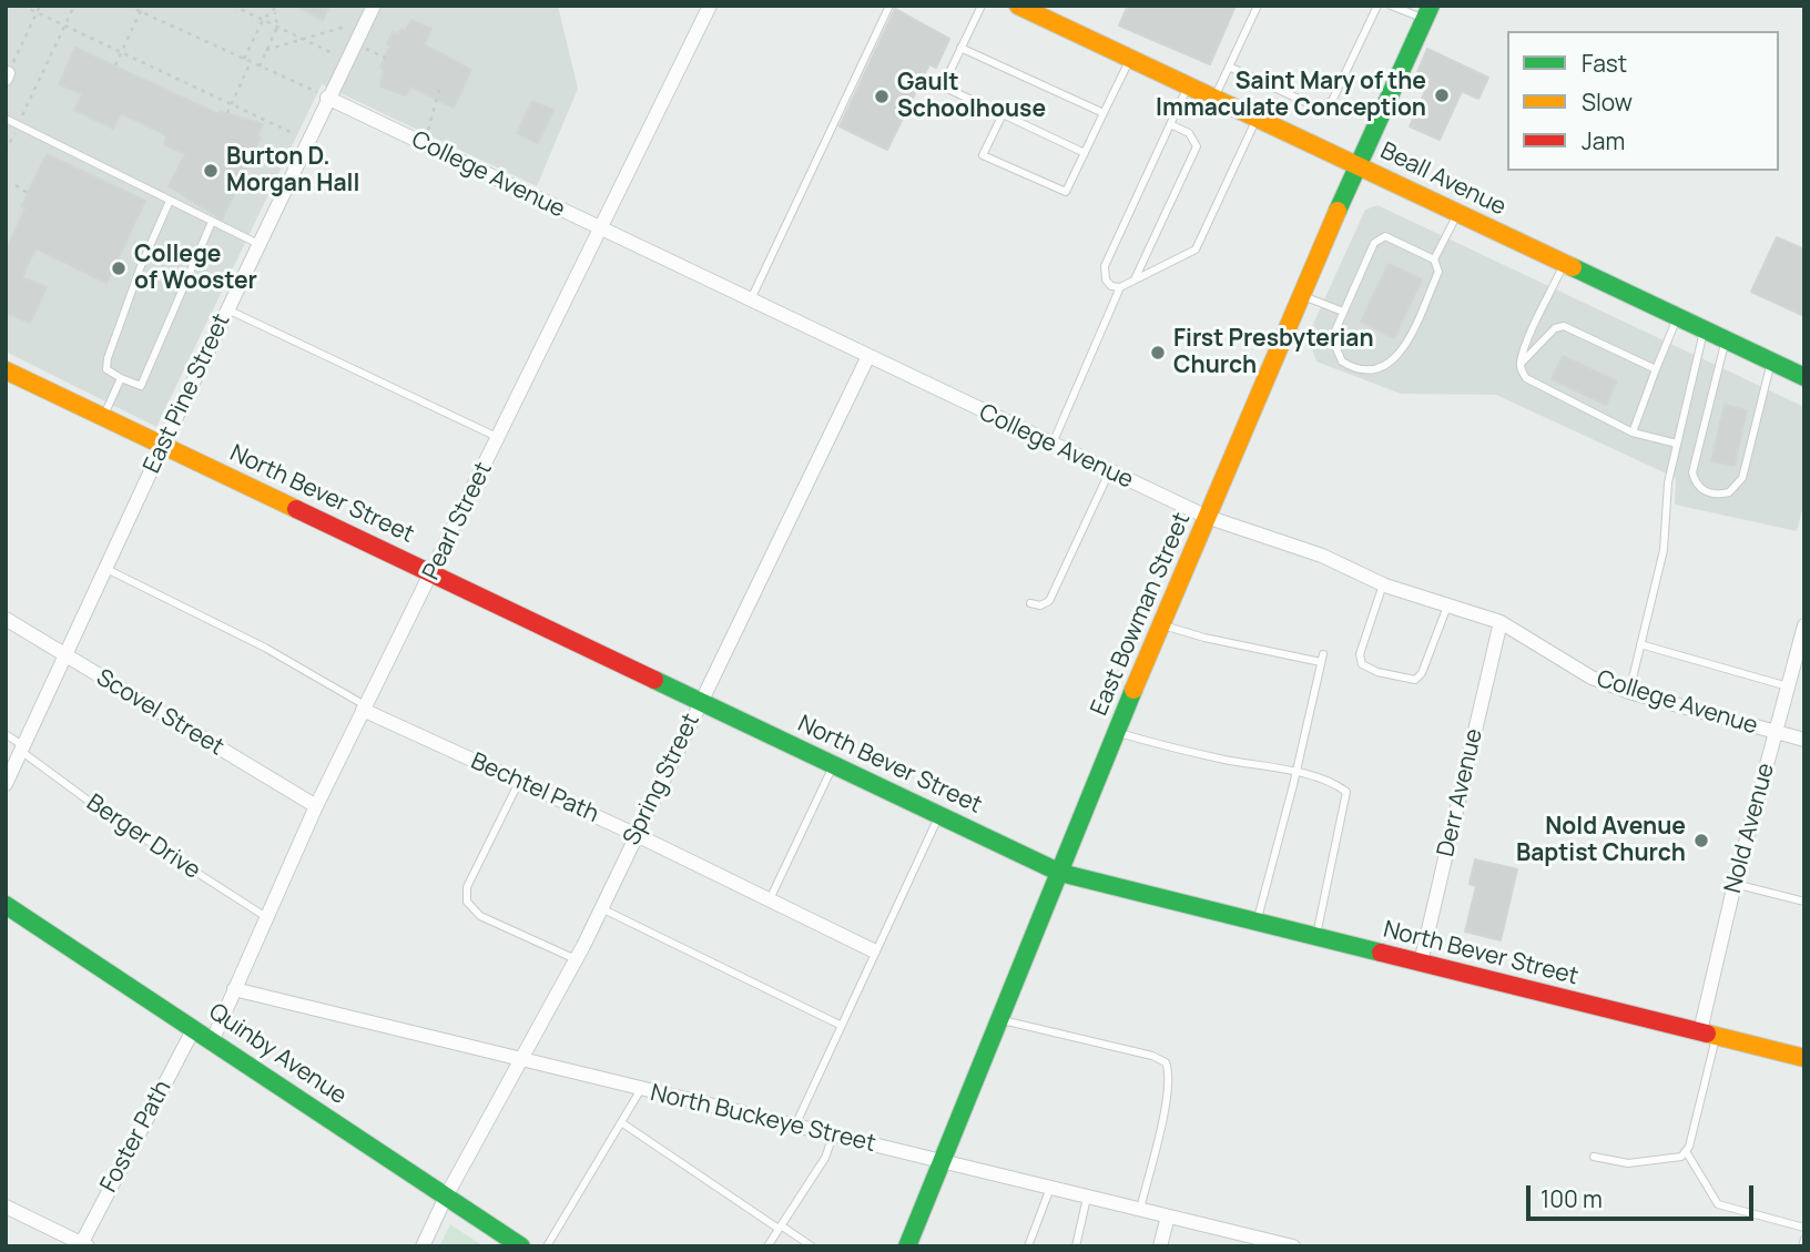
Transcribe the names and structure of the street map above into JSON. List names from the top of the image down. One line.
{"streets":{"main road":["Beall Avenue","North Bever Street","East Bowman Street","Quinby Avenue"],"street":["College Avenue","East Pine Street","Pearl Street","Scovel Street","Spring Street","Bechtel Path","Derr Avenue","Nold Avenue","North Buckeye Street","Foster Path"],"lane":["Berger Drive"]},"crossings":[["College Avenue","East Pine Street"],["College Avenue","Pearl Street"],["College Avenue","East Bowman Street"],["College Avenue","Spring Street"],["College Avenue","Derr Avenue"],["College Avenue","Nold Avenue"],["Beall Avenue","East Bowman Street"],["East Pine Street","North Bever Street"],["East Pine Street","Scovel Street"],["East Pine Street","Berger Drive"],["North Bever Street","Pearl Street"],["North Bever Street","East Bowman Street"],["North Bever Street","Spring Street"],["North Bever Street","Derr Avenue"],["North Bever Street","Nold Avenue"],["Pearl Street","Scovel Street"],["Pearl Street","Bechtel Path"],["Pearl Street","Berger Drive"],["Pearl Street","Quinby Avenue"],["Pearl Street","North Buckeye Street"],["East Bowman Street","North Buckeye Street"],["Spring Street","Bechtel Path"],["Spring Street","Quinby Avenue"],["Spring Street","North Buckeye Street"],["Quinby Avenue","Foster Path"]],"places":["Saint Mary of the Immaculate Conception","Gault Schoolhouse","Burton D. Morgan Hall","College of Wooster","First Presbyterian Church","Nold Avenue Baptist Church"],"legend":["Fast","Slow","Jam"],"scale_bar":"100 m"}
